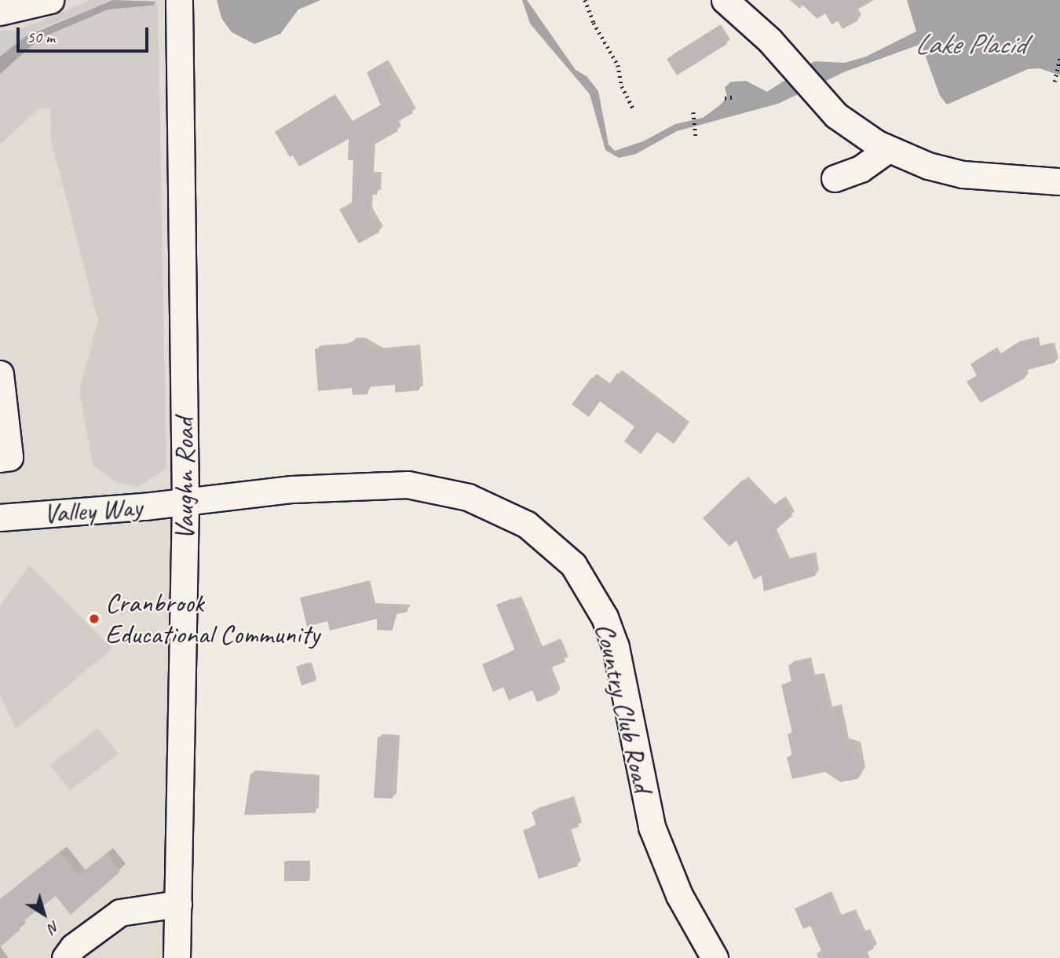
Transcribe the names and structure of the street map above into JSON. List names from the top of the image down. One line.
{"streets":{"street":["Vaughn Road","Valley Way","Country Club Road"]},"crossings":[["Vaughn Road","Valley Way"],["Vaughn Road","Country Club Road"],["Valley Way","Country Club Road"]],"water":["Lake Placid"],"places":["Cranbrook Educational Community"],"scale_bar":"50 m","north":"bottom right"}
